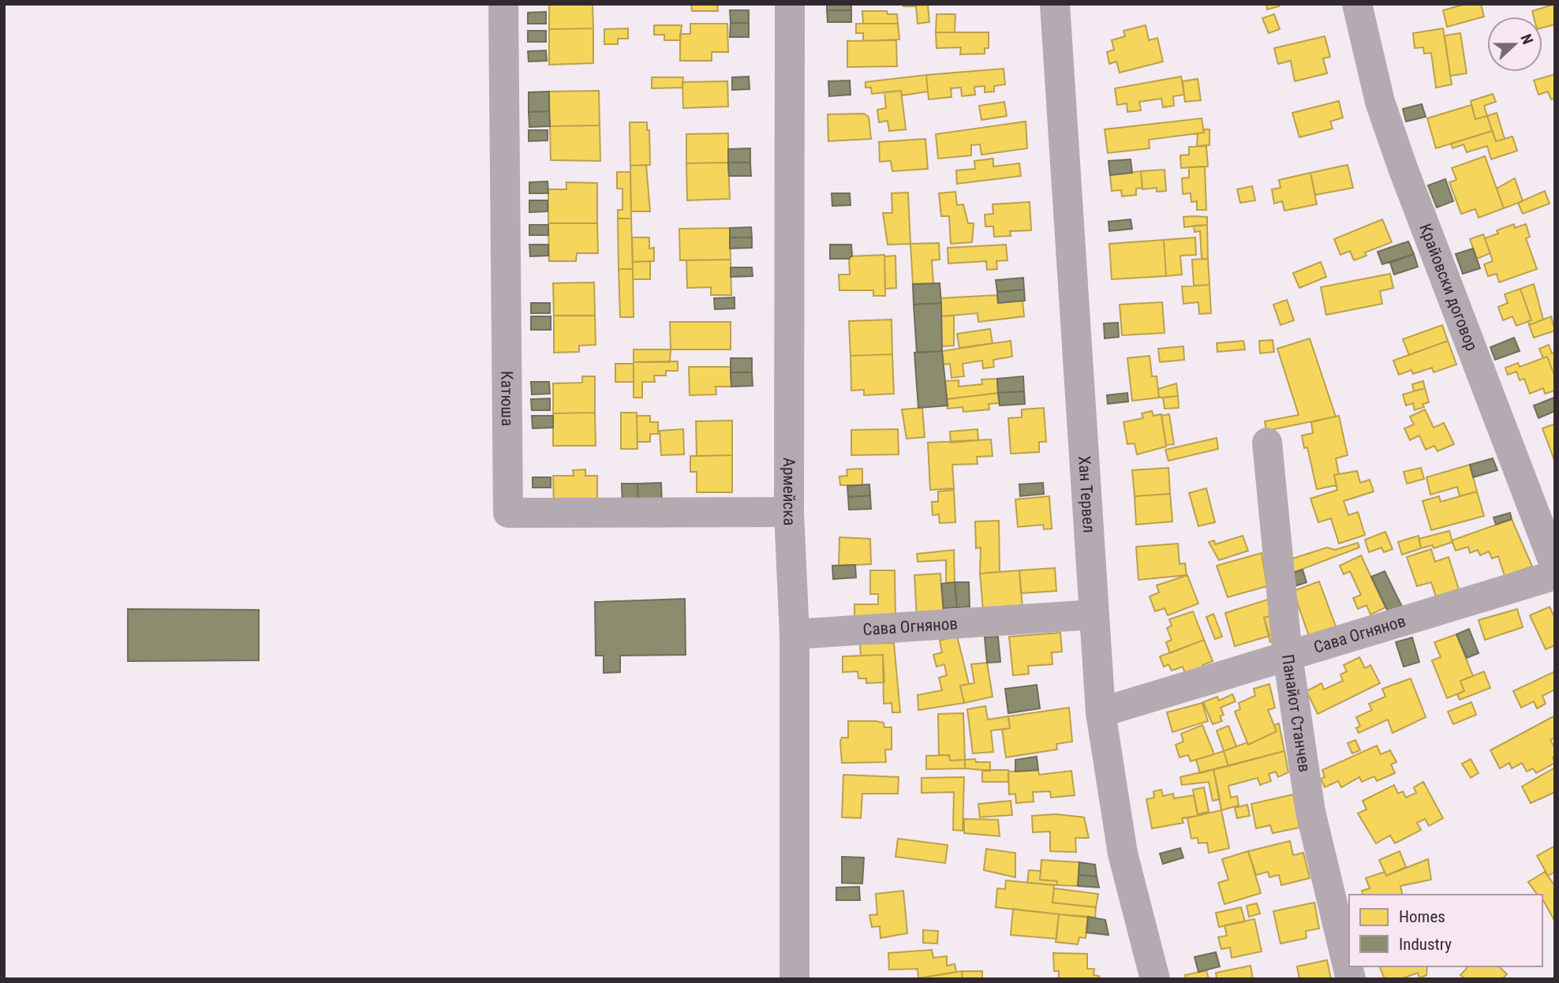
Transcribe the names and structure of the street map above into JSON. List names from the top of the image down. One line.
{"streets":{"street":["Крайовски договор","Катюша","Армейска","Хан Тервел","Сава Огнянов","Панайот Станчев"]},"crossings":[["Катюша","Армейска"],["Армейска","Сава Огнянов"],["Хан Тервел","Сава Огнянов"],["Сава Огнянов","Панайот Станчев"]],"legend":["Homes","Industry"],"north":"right"}
